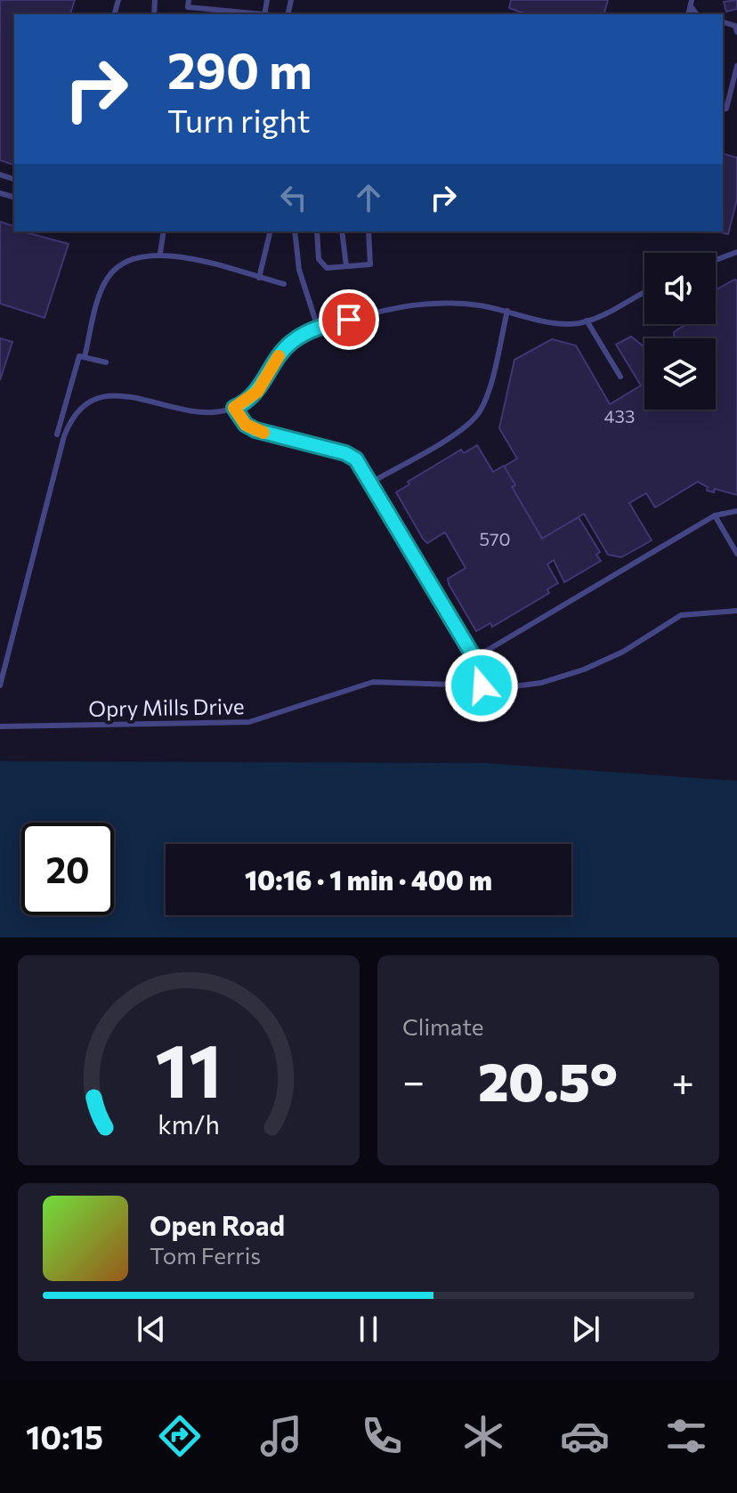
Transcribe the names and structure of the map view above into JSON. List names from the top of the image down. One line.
{"streets":{"lane":["Opry Mills Drive"]},"house_numbers":["433","570"],"page":{"turn":["290 m","Turn right"],"limit":"20","trip":"10:16 · 1 min · 400 m","tile":"Climate","heat":["−","20.5°","+"],"song":["Open Road","Tom Ferris"],"tabs":"10:15","gauge":["11","km/h"]}}
